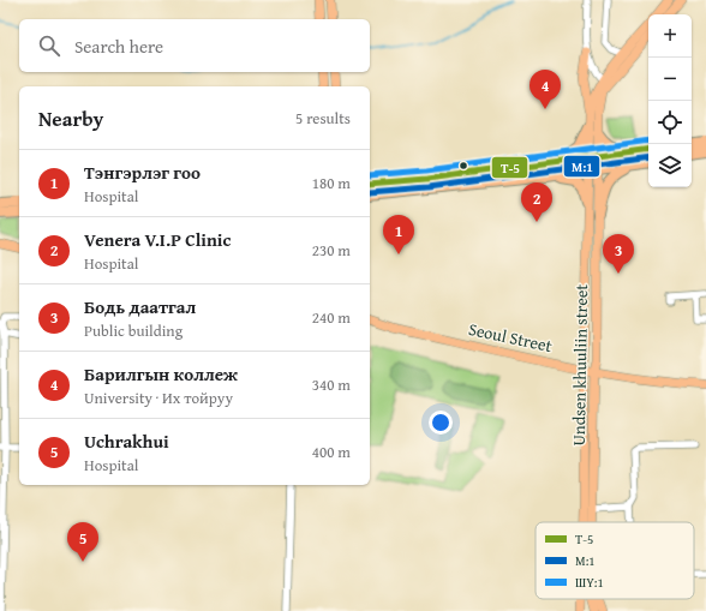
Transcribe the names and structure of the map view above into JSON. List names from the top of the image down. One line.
{"streets":{"main road":["Seoul Street","Undsen khuuliin street"]},"crossings":[["Seoul Street","Undsen khuuliin street"]],"lines":["transit line ШҮ:1","transit line Т-5","transit line М:1"],"legend":["Т-5","М:1","ШҮ:1"],"page":{"map_buttons":["+","−"],"search":"Search here","pins":["4","2","1","3","5"],"heading":["Nearby","5 results"],"list":[{"mark":"1","name":"Тэнгэрлэг гоо","note":"Hospital","value":"180 m"},{"mark":"2","name":"Venera V.I.P Clinic","note":"Hospital","value":"230 m"},{"mark":"3","name":"Бодь даатгал","note":"Public building","value":"240 m"},{"mark":"4","name":"Барилгын коллеж","note":"University · Их тойруу","value":"340 m"},{"mark":"5","name":"Uchrakhui","note":"Hospital","value":"400 m"}]}}
